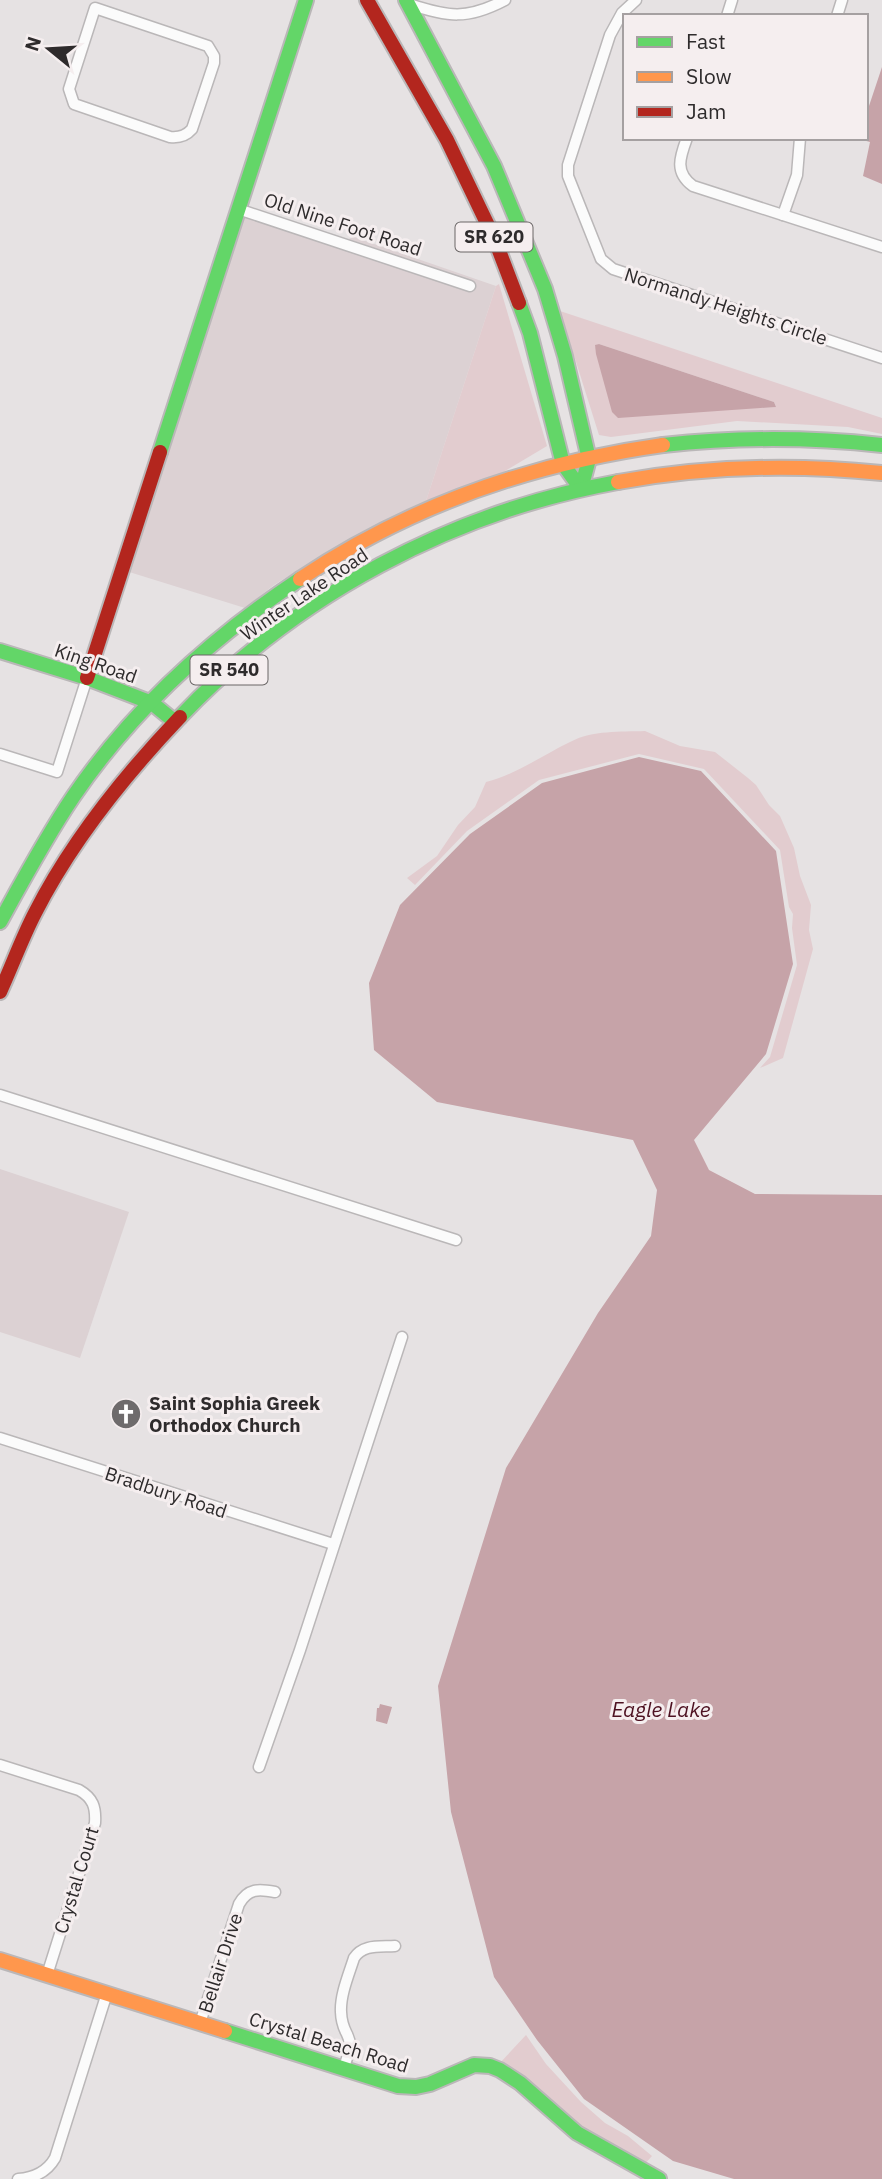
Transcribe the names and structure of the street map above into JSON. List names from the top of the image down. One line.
{"streets":{"main road":["SR 620","Winter Lake Road","King Road","SR 540","Crystal Beach Road"],"street":["Old Nine Foot Road","Normandy Heights Circle","Bradbury Road","Crystal Court","Bellair Drive"]},"crossings":[["SR 620","Winter Lake Road"],["SR 620","SR 540"],["Winter Lake Road","King Road"],["Winter Lake Road","SR 540"],["Crystal Court","Crystal Beach Road"],["Bellair Drive","Crystal Beach Road"]],"water":["Eagle Lake"],"places":{"church":["Saint Sophia Greek Orthodox Church"]},"legend":["Fast","Slow","Jam"],"north":"left"}
